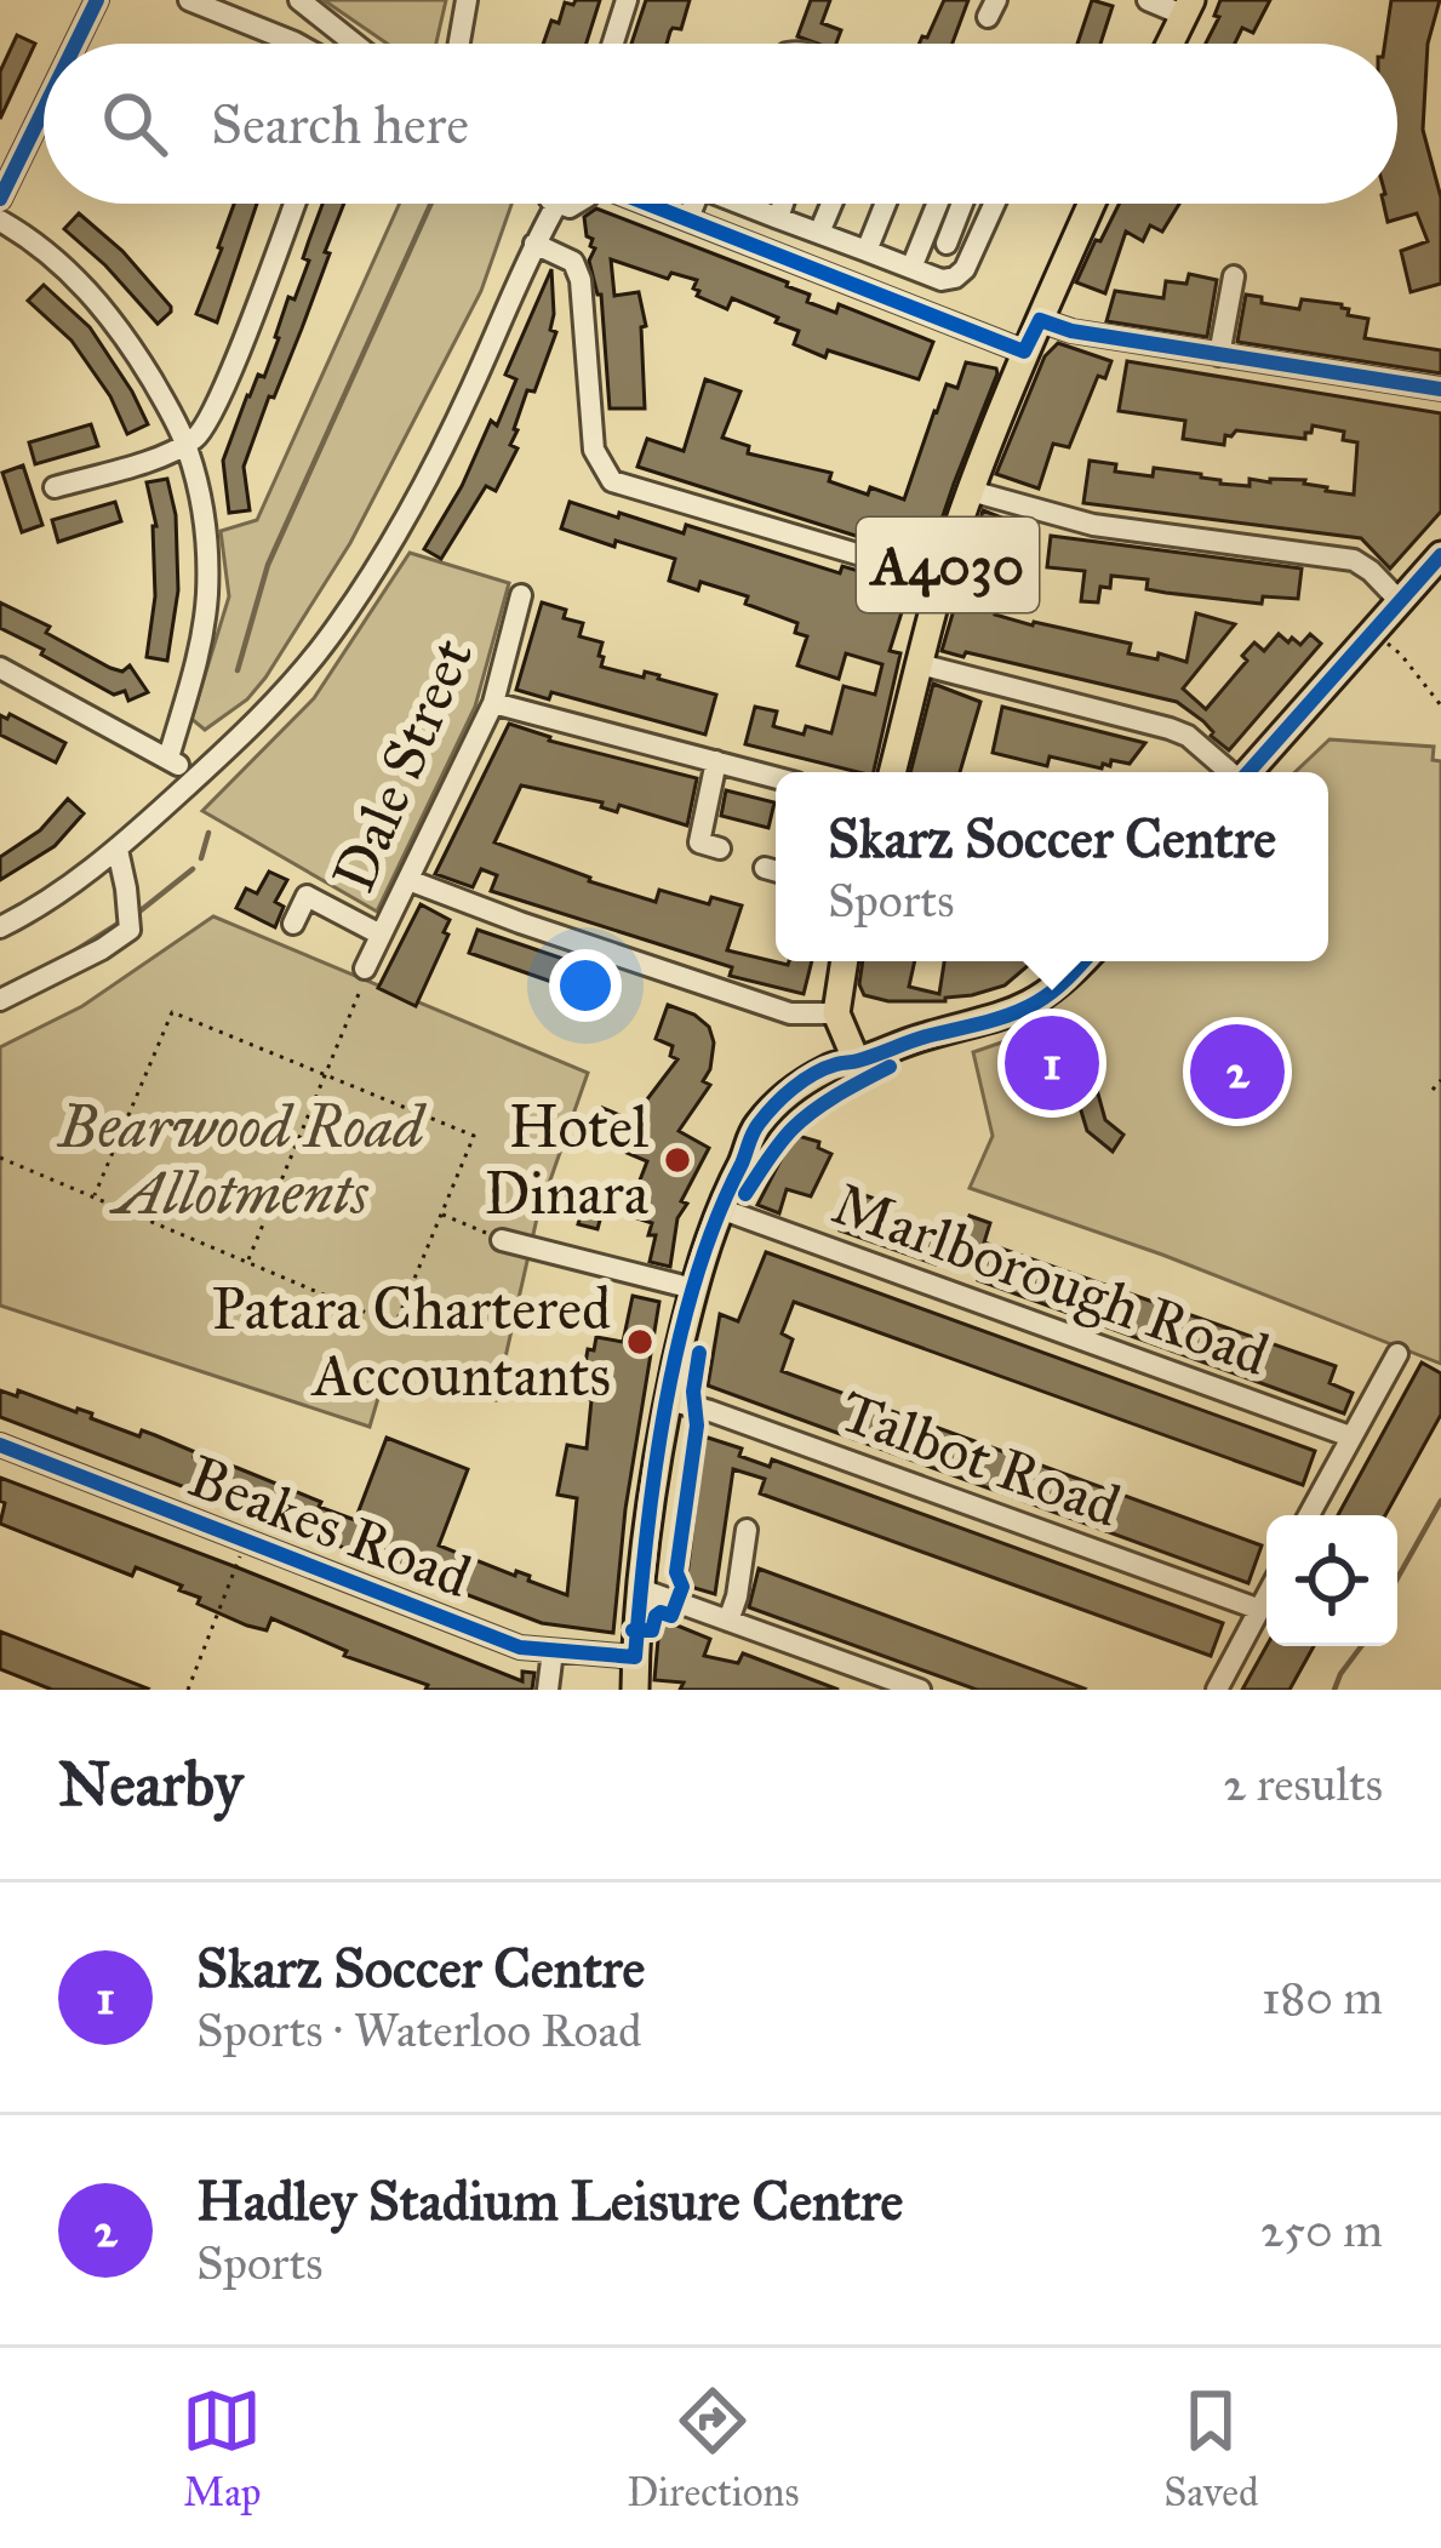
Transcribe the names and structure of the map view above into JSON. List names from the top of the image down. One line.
{"streets":{"main road":["A4030"],"street":["Dale Street","Marlborough Road","Talbot Road","Beakes Road"]},"parks":["Bearwood Road Allotments"],"places":["Hotel Dinara","Patara Chartered Accountants"],"page":{"search":"Search here","popup":["Skarz Soccer Centre","Sports"],"pins":["1","2"],"heading":["Nearby","2 results"],"list":[{"mark":"1","name":"Skarz Soccer Centre","note":"Sports · Waterloo Road","value":"180 m"},{"mark":"2","name":"Hadley Stadium Leisure Centre","note":"Sports","value":"250 m"}],"nav":["Map","Directions","Saved"]}}
